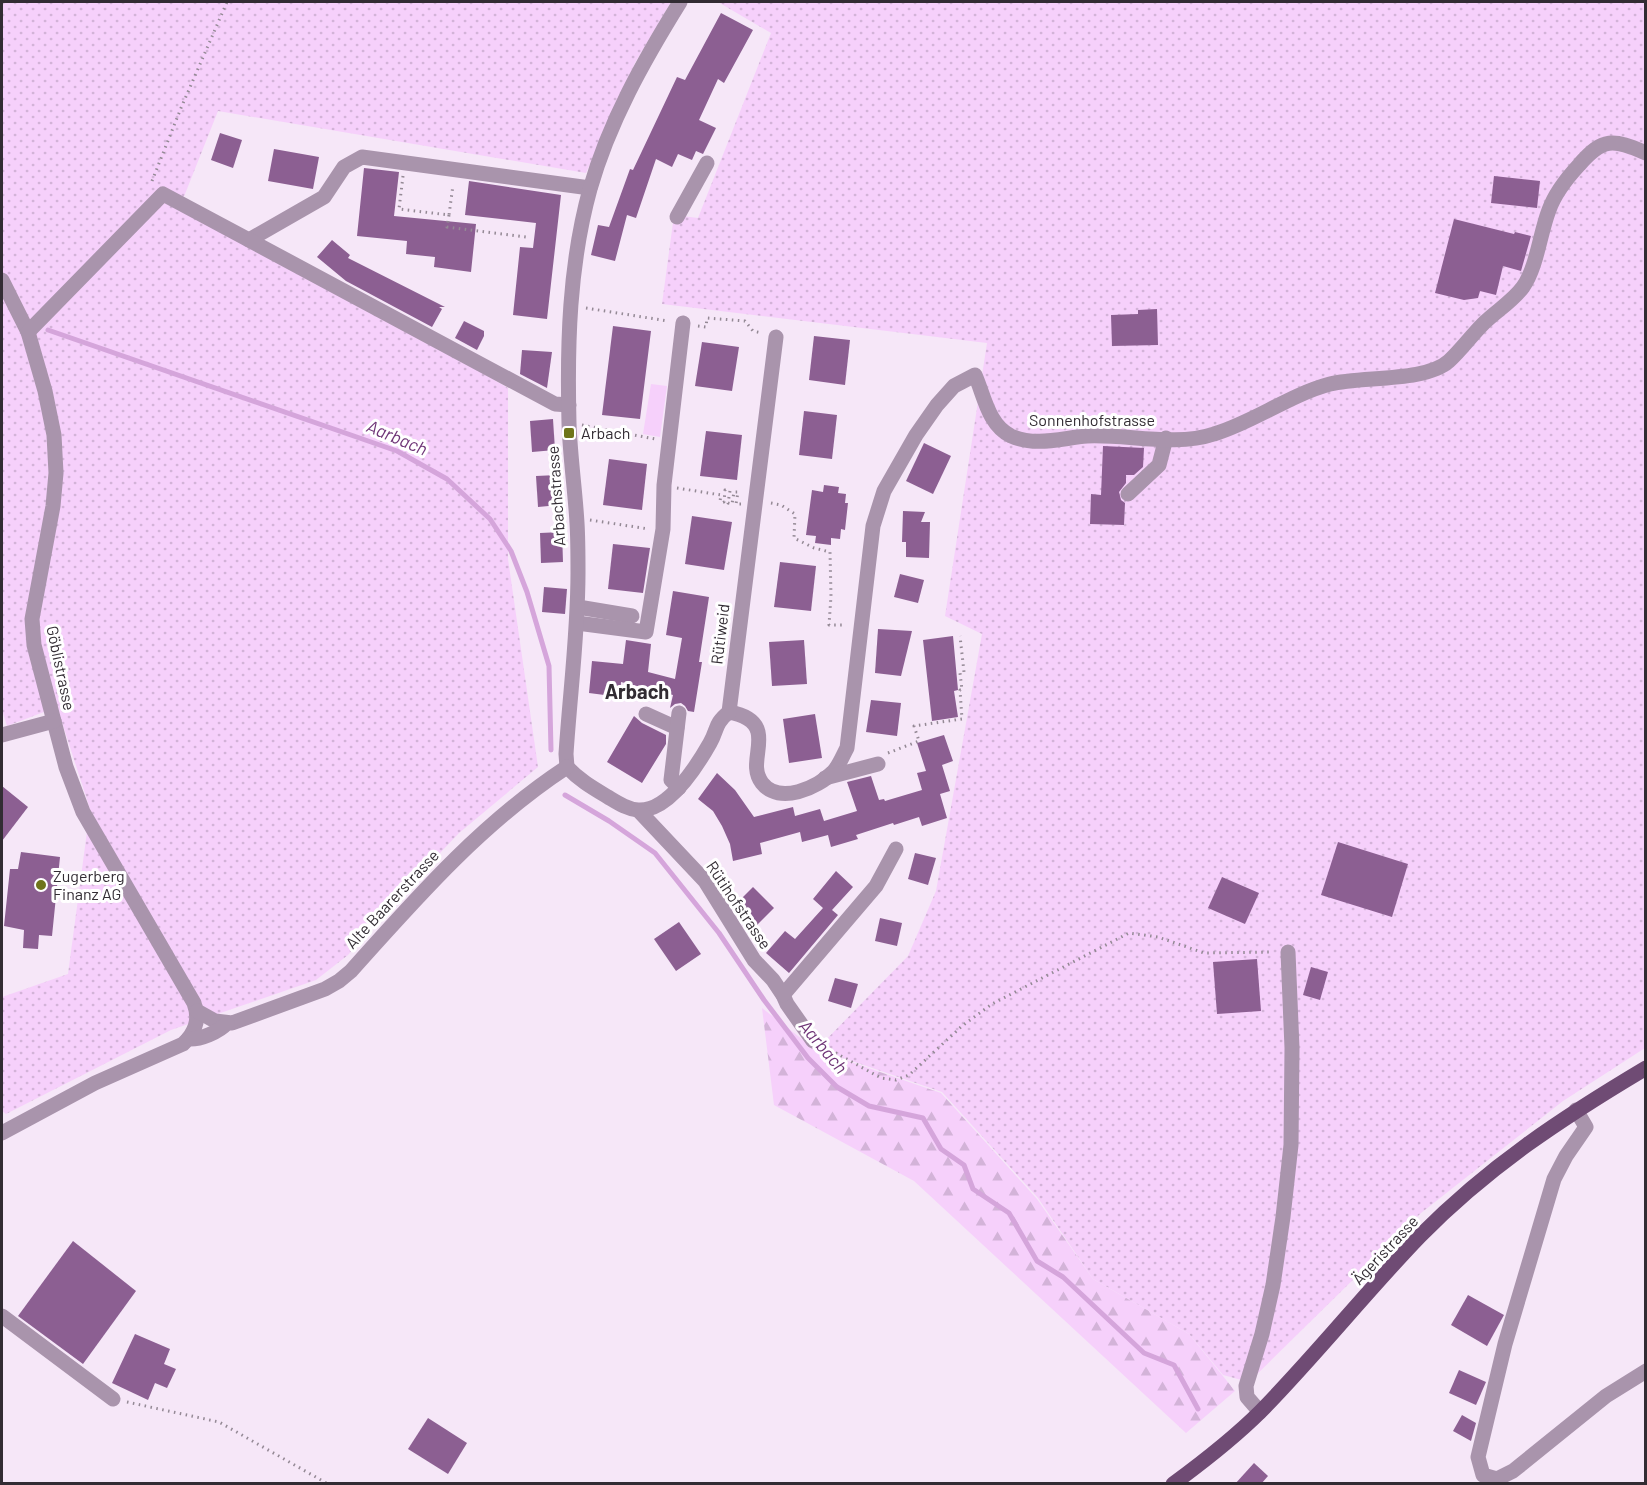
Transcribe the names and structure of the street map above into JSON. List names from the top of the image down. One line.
{"streets":{"main road":["Ägeristrasse"],"street":["Sonnenhofstrasse","Arbachstrasse","Rütiweid","Göblistrasse","Alte Baarerstrasse","Rütihofstrasse"]},"crossings":[["Sonnenhofstrasse","Rütiweid"],["Arbachstrasse","Alte Baarerstrasse"],["Rütiweid","Rütihofstrasse"]],"districts":["Arbach"],"water":["Aarbach"],"places":{"transit":["Arbach"],"other":["Zugerberg Finanz AG"]}}
